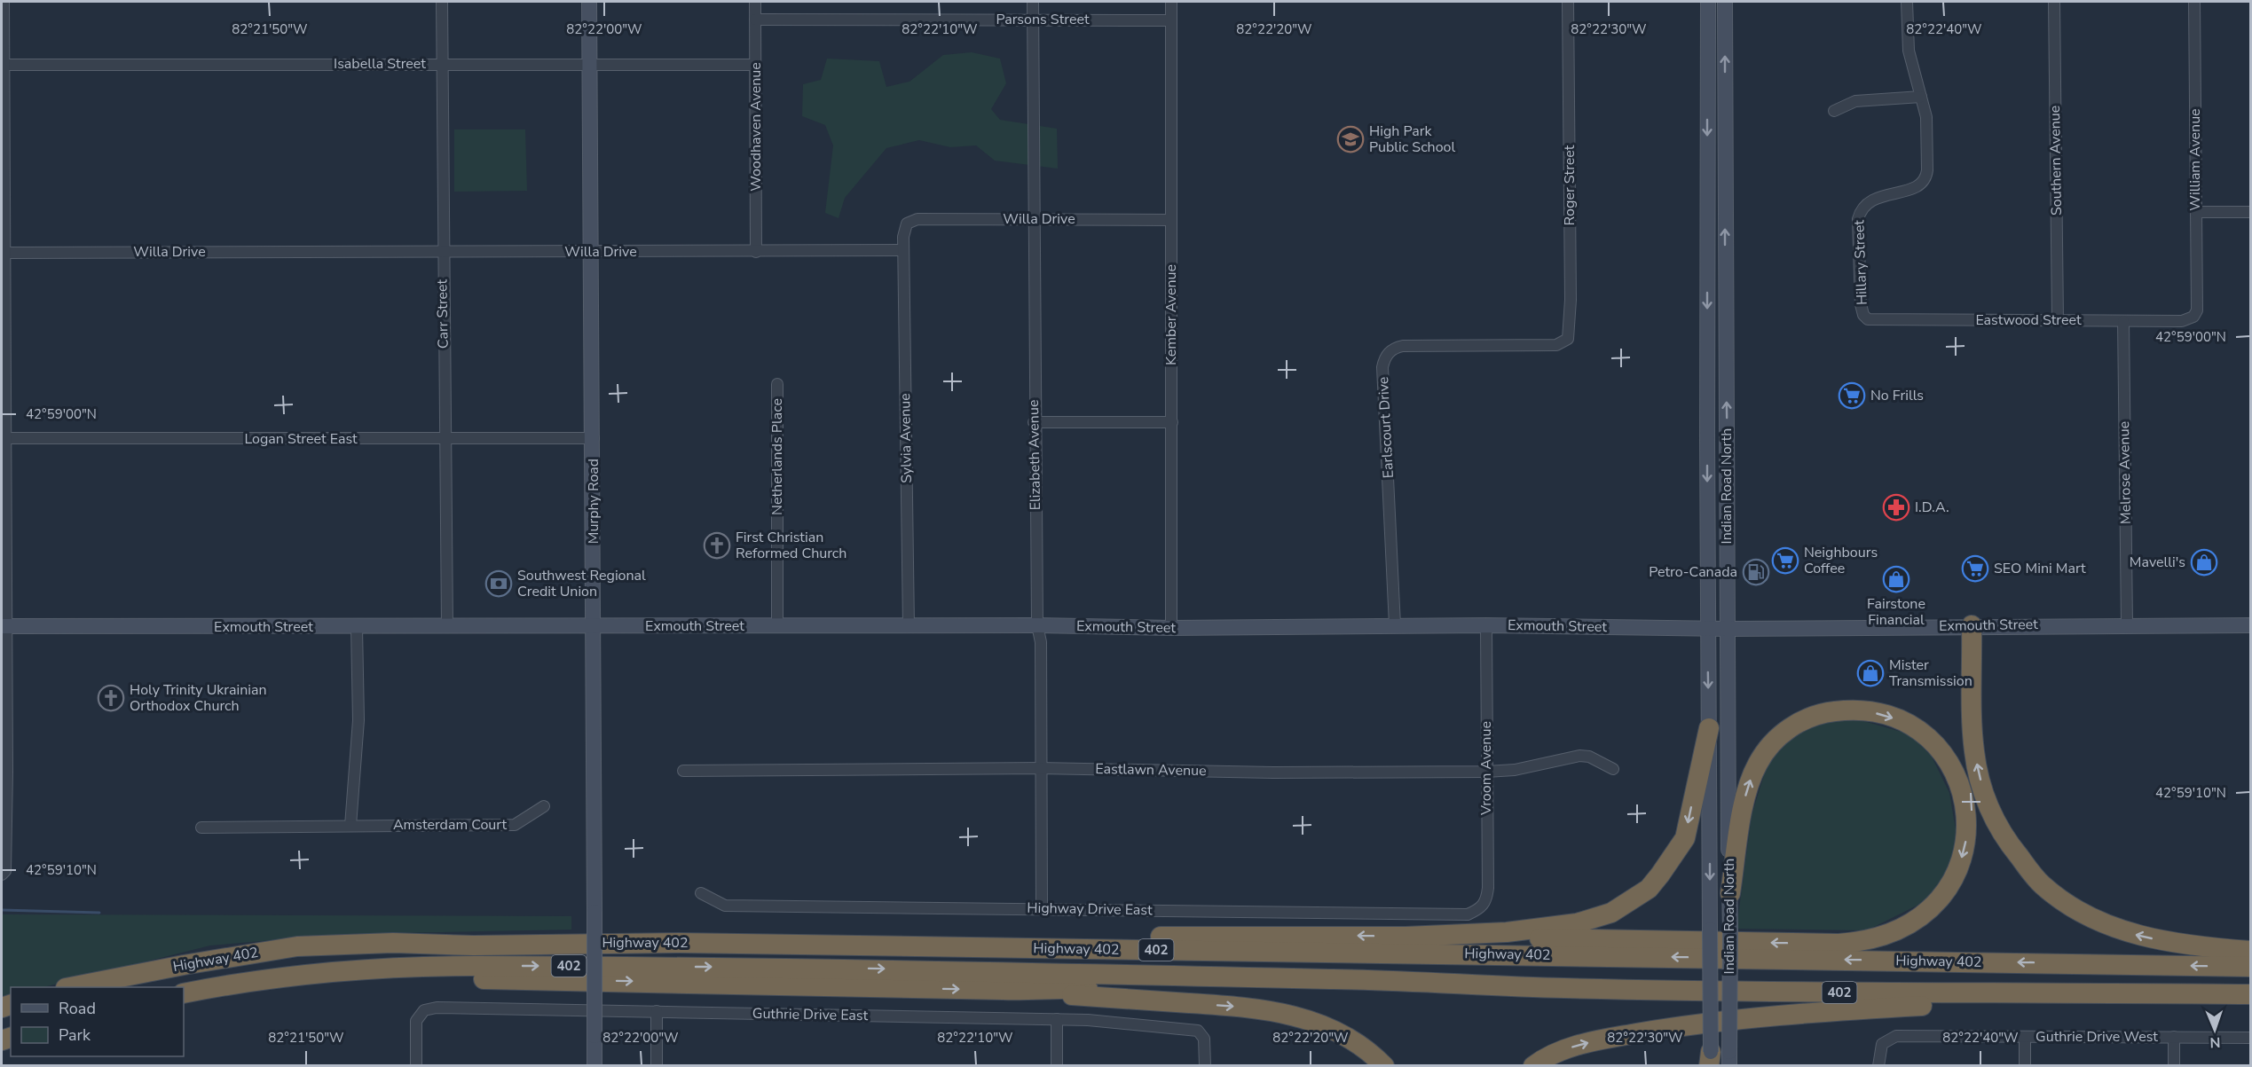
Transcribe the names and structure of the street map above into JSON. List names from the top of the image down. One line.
{"streets":{"highway":["Highway 402","402"],"main road":["Indian Road North","Murphy Road","Exmouth Street"],"street":["Parsons Street","Isabella Street","Woodhaven Avenue","William Avenue","Southern Avenue","Roger Street","Willa Drive","Hillary Street","Carr Street","Kember Avenue","Eastwood Street","Earlscourt Drive","Sylvia Avenue","Logan Street East","Elizabeth Avenue","Netherlands Place","Melrose Avenue","Vroom Avenue","Eastlawn Avenue","Amsterdam Court","Highway Drive East","Guthrie Drive East","Guthrie Drive West"]},"crossings":[["Parsons Street","Woodhaven Avenue"],["Parsons Street","Kember Avenue"],["Parsons Street","Elizabeth Avenue"],["Isabella Street","Woodhaven Avenue"],["Isabella Street","Carr Street"],["Isabella Street","Murphy Road"],["Woodhaven Avenue","Willa Drive"],["William Avenue","Eastwood Street"],["Southern Avenue","Eastwood Street"],["Roger Street","Earlscourt Drive"],["Willa Drive","Carr Street"],["Willa Drive","Kember Avenue"],["Willa Drive","Sylvia Avenue"],["Willa Drive","Elizabeth Avenue"],["Willa Drive","Murphy Road"],["Hillary Street","Eastwood Street"],["Carr Street","Logan Street East"],["Carr Street","Exmouth Street"],["Kember Avenue","Exmouth Street"],["Eastwood Street","Melrose Avenue"],["Earlscourt Drive","Exmouth Street"],["Sylvia Avenue","Exmouth Street"],["Logan Street East","Murphy Road"],["Elizabeth Avenue","Exmouth Street"],["Elizabeth Avenue","Eastlawn Avenue"],["Elizabeth Avenue","Highway Drive East"],["Netherlands Place","Exmouth Street"],["Melrose Avenue","Exmouth Street"],["Indian Road North","Exmouth Street"],["Murphy Road","Exmouth Street"],["Exmouth Street","Vroom Avenue"],["Vroom Avenue","Eastlawn Avenue"],["Vroom Avenue","Highway Drive East"]],"places":{"school or university":["High Park Public School"],"supermarket":["No Frills","Neighbours Coffee","SEO Mini Mart"],"pharmacy":["I.D.A."],"church":["First Christian Reformed Church","Holy Trinity Ukrainian Orthodox Church"],"shop":["Mavelli's","Fairstone Financial","Mister Transmission"],"fuel station":["Petro-Canada"],"bank":["Southwest Regional Credit Union"]},"legend":["Road","Park"],"north":"bottom","coordinates":["82°21'50\"W","82°22'00\"W","82°22'10\"W","82°22'20\"W","82°22'30\"W","82°22'40\"W","42°59'00\"N","42°59'10\"N"]}
